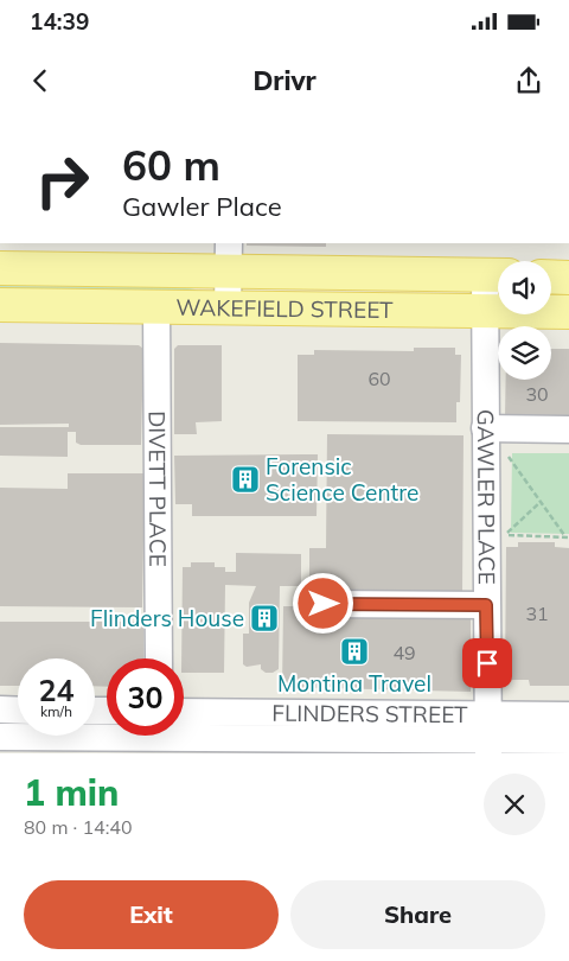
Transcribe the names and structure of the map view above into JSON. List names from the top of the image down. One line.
{"streets":{"main road":["WAKEFIELD STREET"],"street":["DIVETT PLACE","GAWLER PLACE","FLINDERS STREET"]},"crossings":[["WAKEFIELD STREET","DIVETT PLACE"],["WAKEFIELD STREET","GAWLER PLACE"],["GAWLER PLACE","FLINDERS STREET"]],"places":{"building":["Forensic Science Centre","Flinders House","Montina Travel"]},"house_numbers":["60","30","31","49"],"page":{"status":"14:39","header":"Drivr","turn":["60 m","Gawler Place"],"speed":"24 km/h","limit":"30","heading":["1 min","80 m · 14:40"],"buttons":["Exit","Share"]}}
